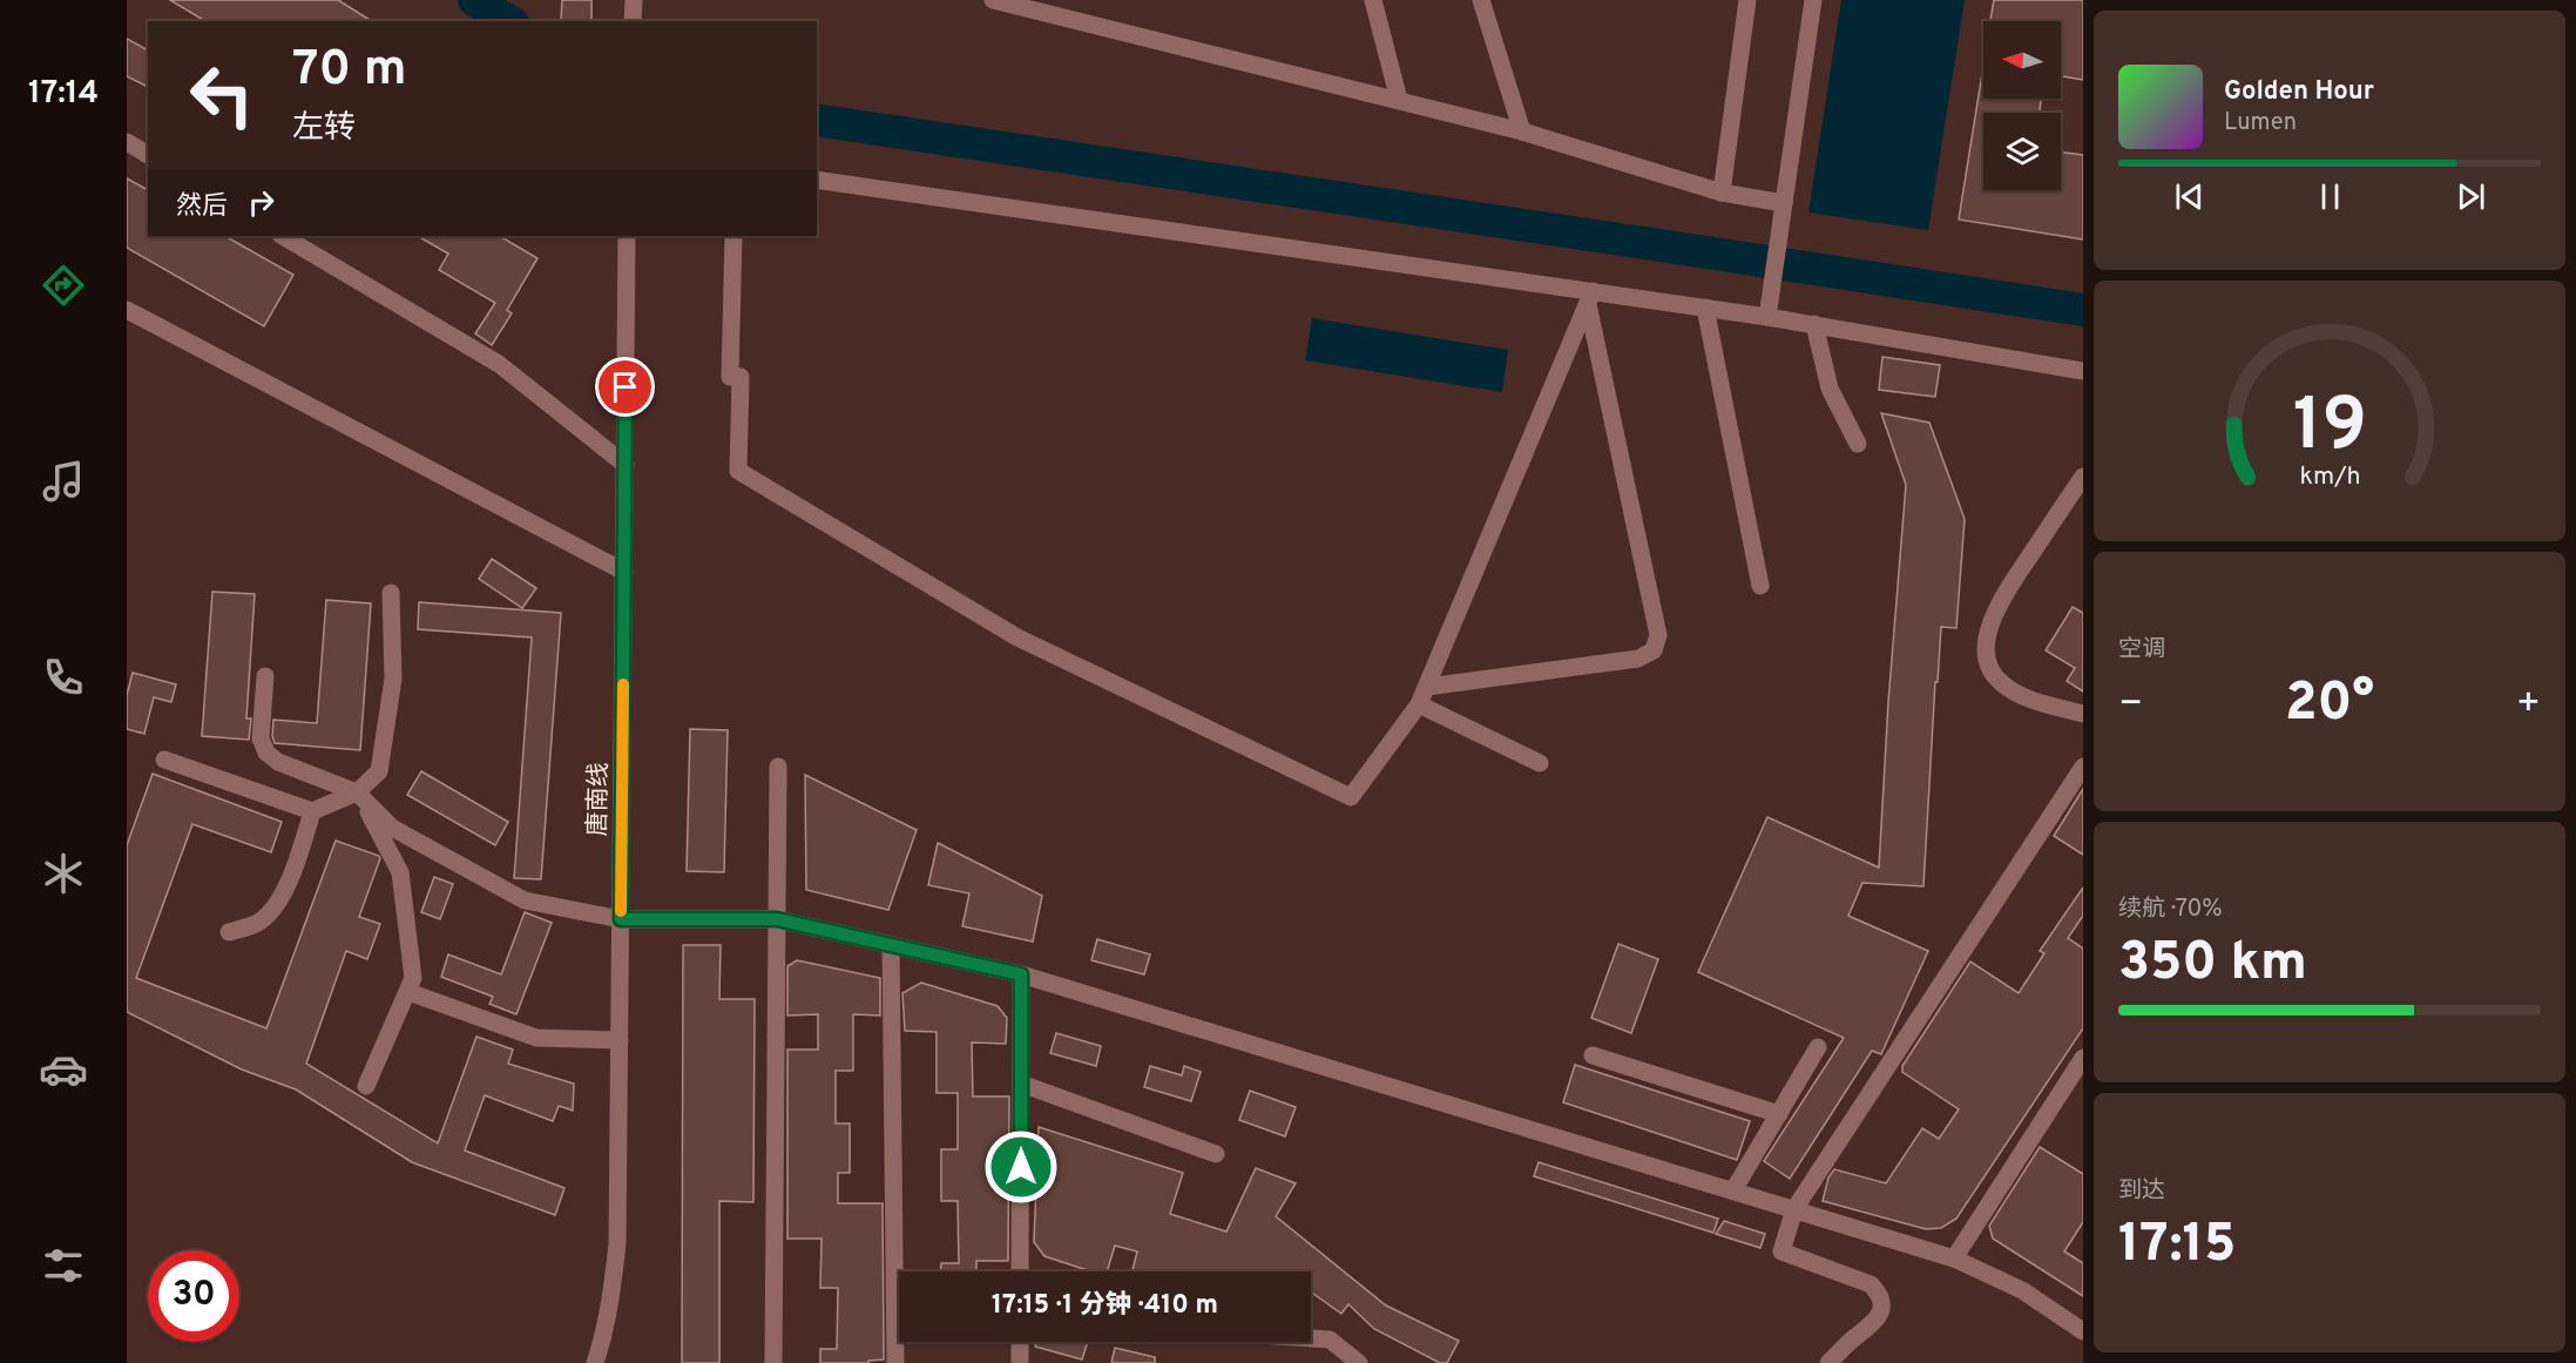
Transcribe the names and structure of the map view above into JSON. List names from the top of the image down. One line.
{"streets":{"street":["唐南线"]},"north":"left","page":{"tabs":"17:14","turn":["70 m","左转"],"song":["Golden Hour","Lumen"],"then":"然后","tile":["空调",["续航 · 70%","350 km"],["到达","17:15"]],"heat":["−","20°","+"],"limit":"30","trip":"17:15 · 1 分钟 · 410 m","gauge":["19","km/h"]}}
